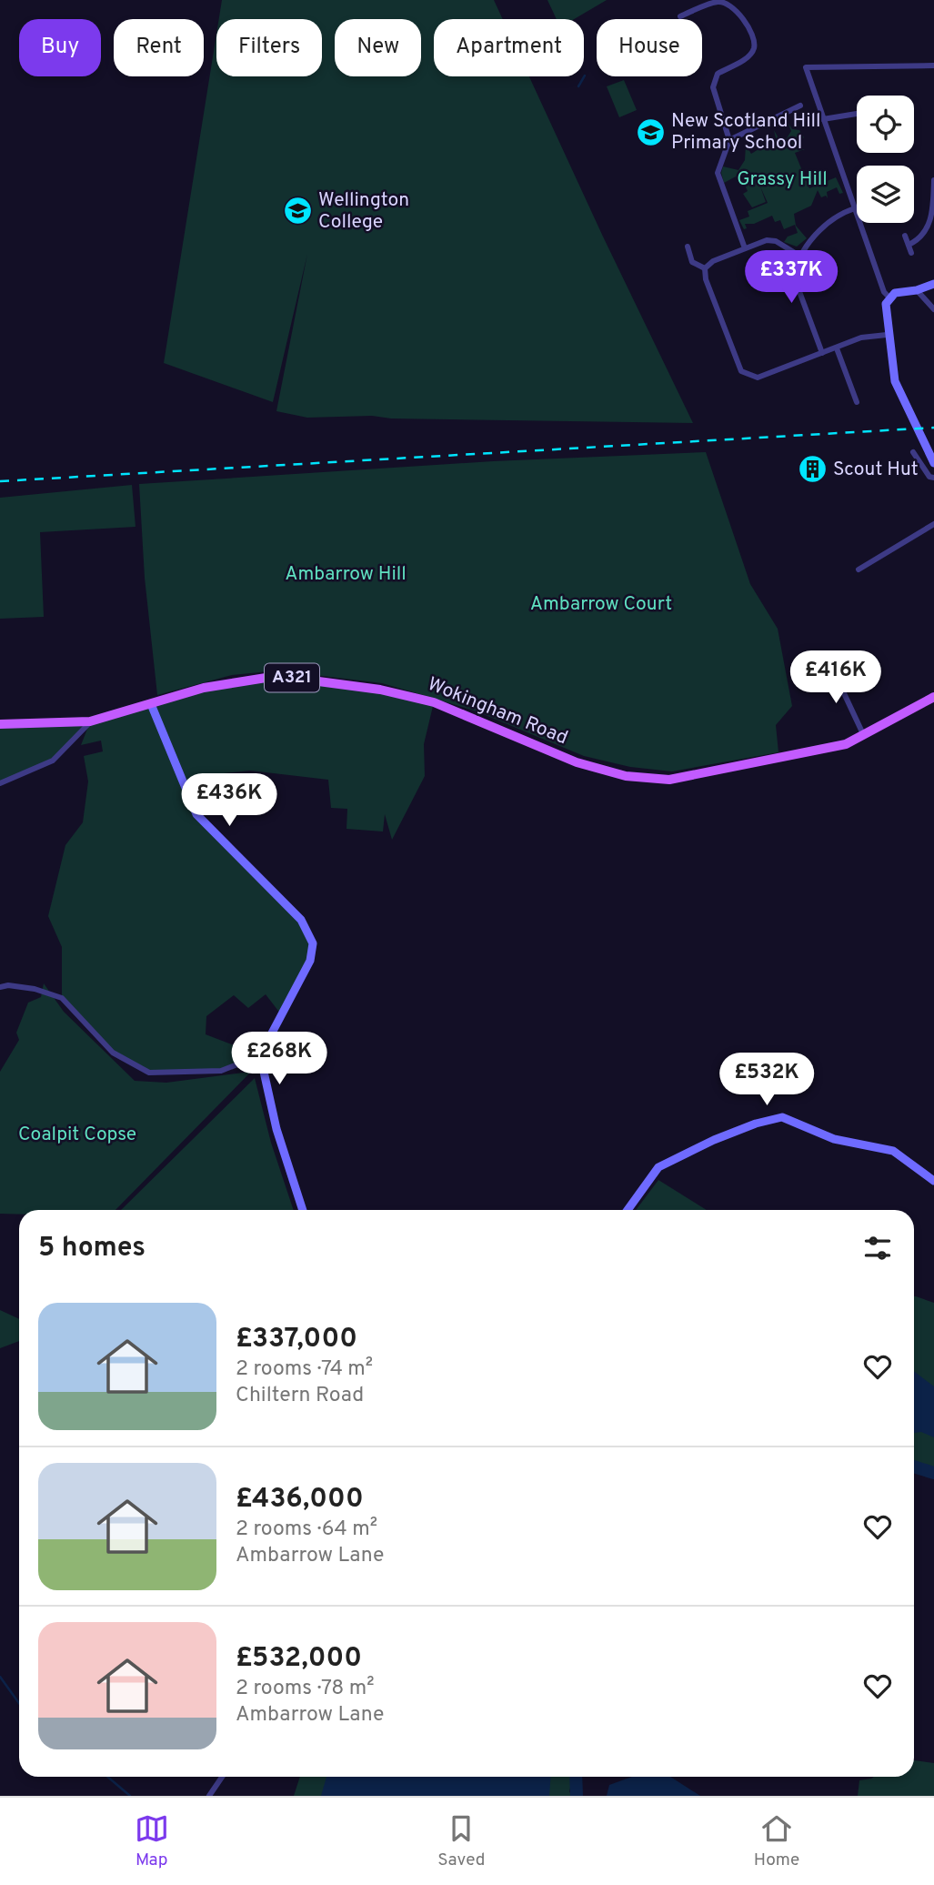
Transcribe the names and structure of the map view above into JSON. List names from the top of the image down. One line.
{"streets":{"main road":["A321","Wokingham Road"]},"parks":["Grassy Hill","Ambarrow Hill","Ambarrow Court","Coalpit Copse"],"places":{"school or university":["New Scotland Hill Primary School","Wellington College"],"building":["Scout Hut"]},"page":{"chip":["Buy","Rent","Filters","New","Apartment","House"],"price":["£337K","£416K","£436K","£268K","£532K"],"heading":"5 homes","list":[{"name":"£337,000","note":"2 rooms · 74 m² · Chiltern Road"},{"name":"£436,000","note":"2 rooms · 64 m² · Ambarrow Lane"},{"name":"£532,000","note":"2 rooms · 78 m² · Ambarrow Lane"}],"tabs":["Map","Saved","Home"]}}
